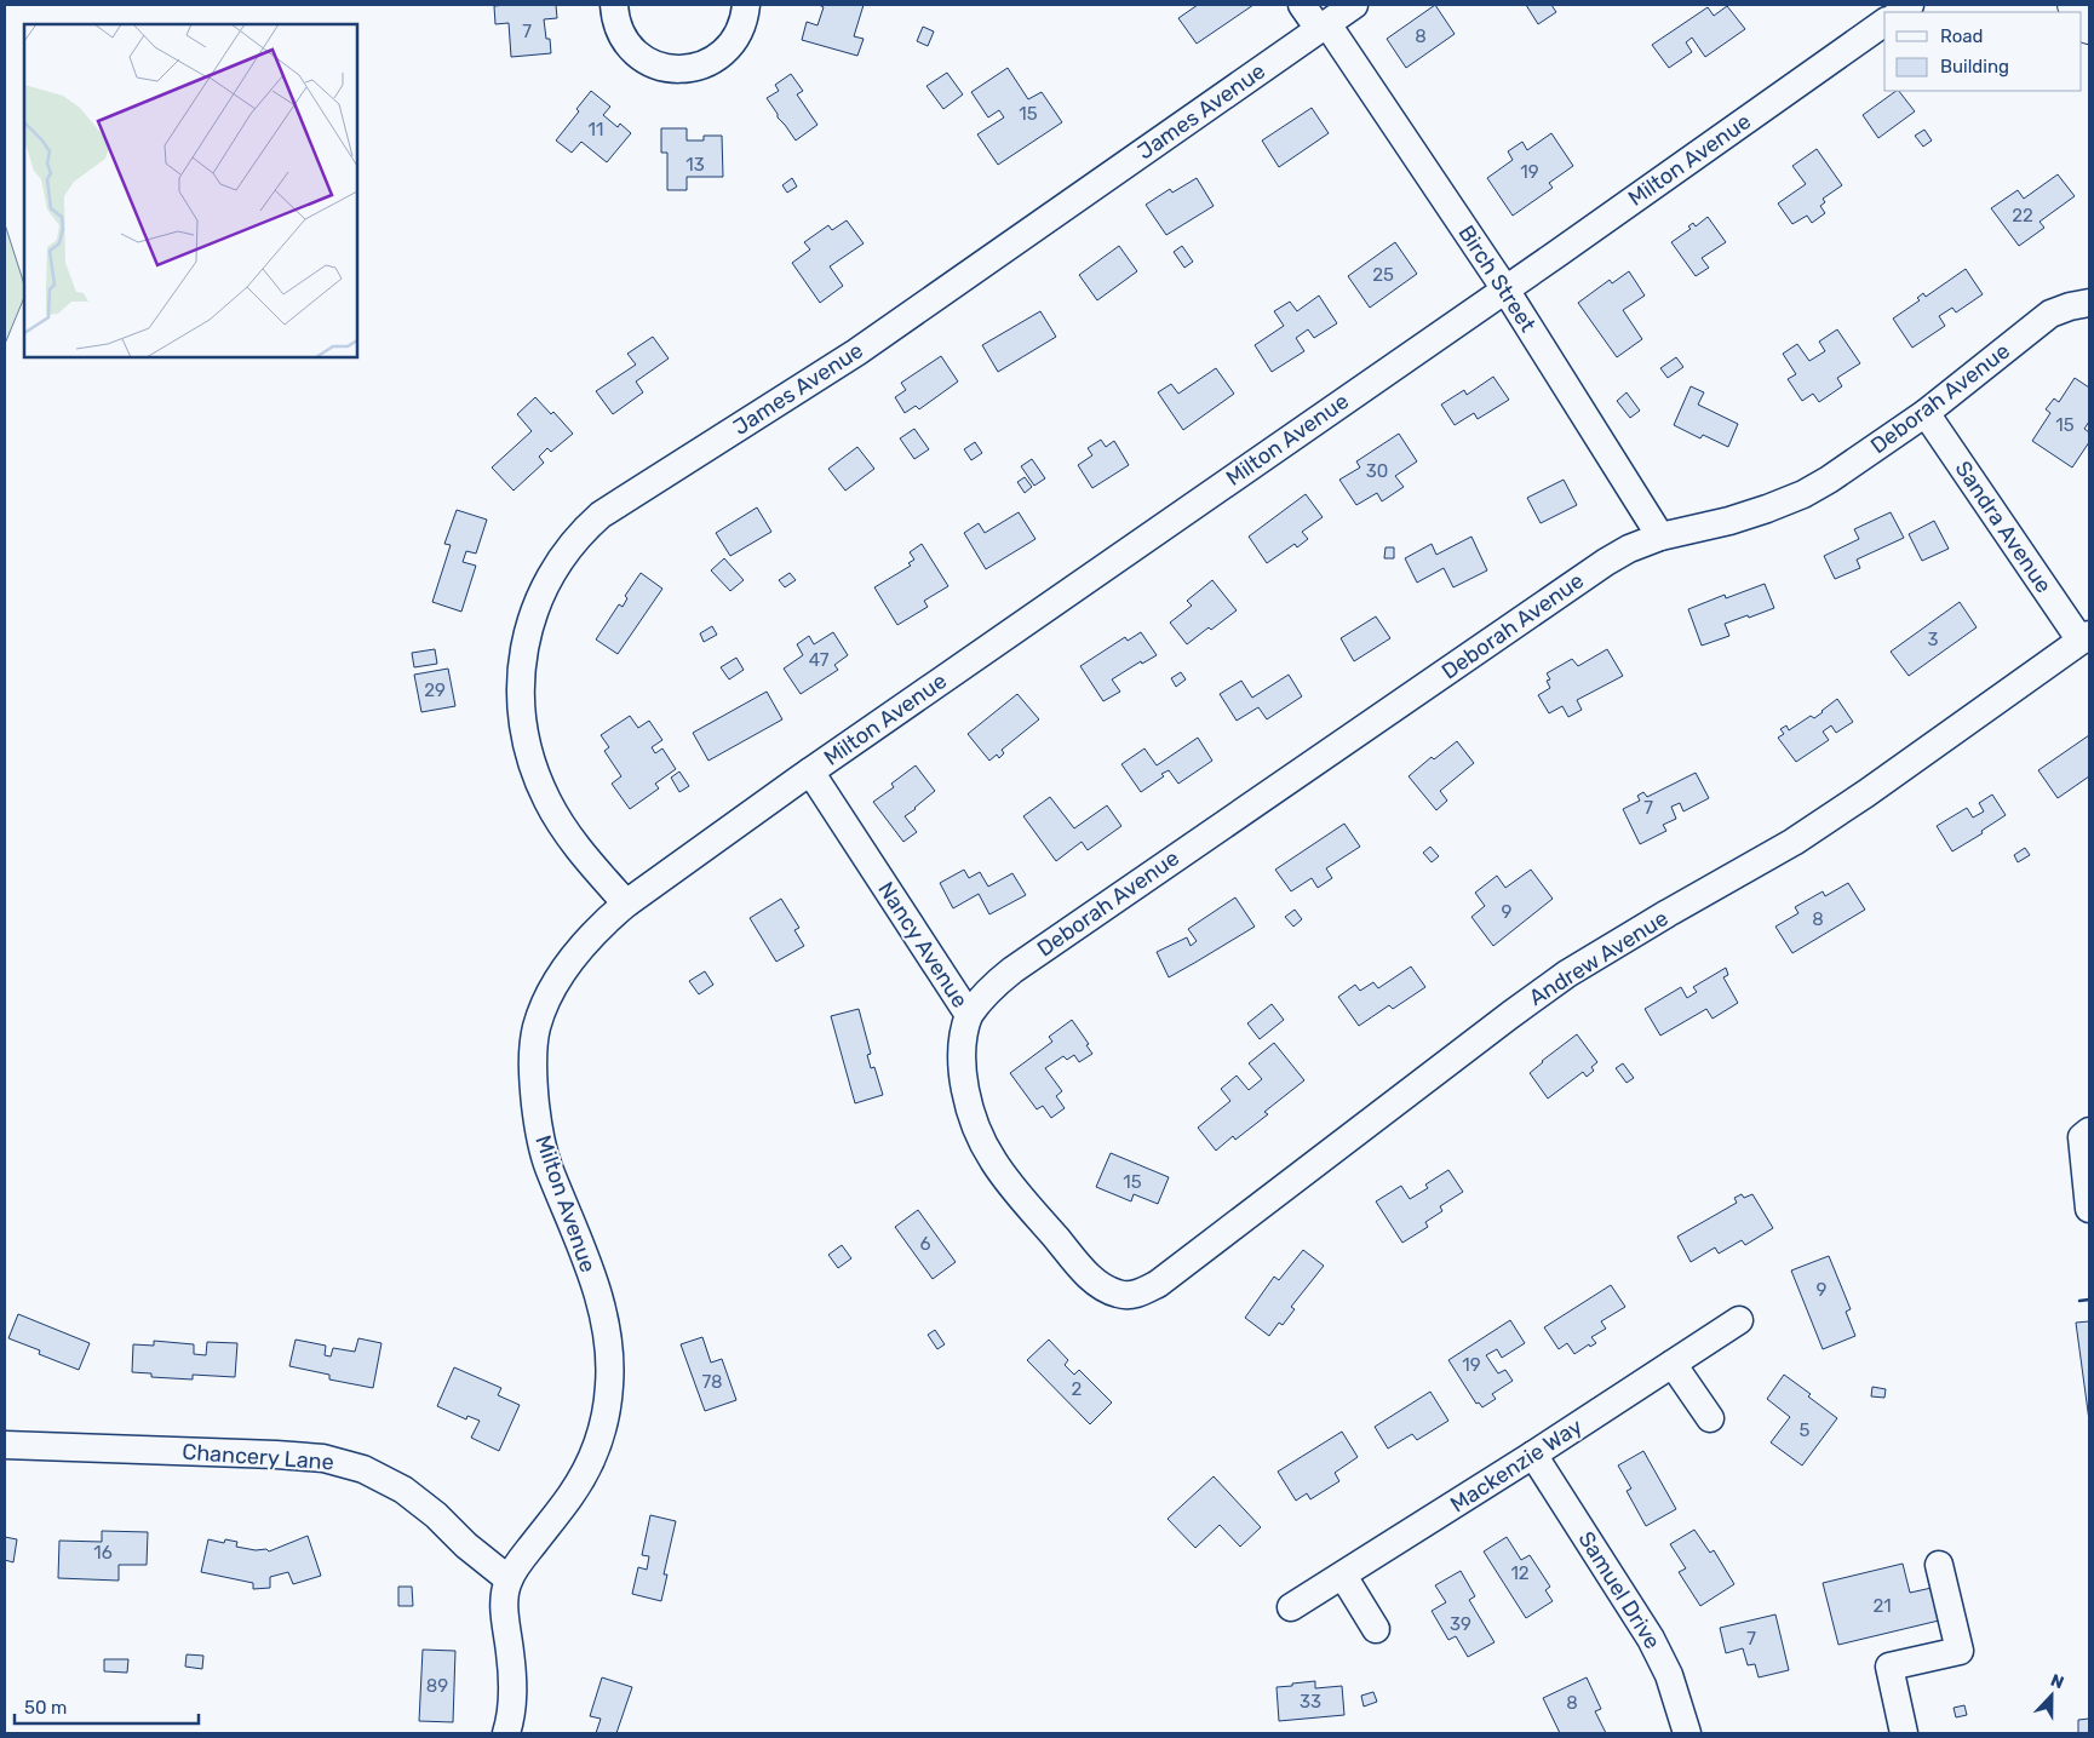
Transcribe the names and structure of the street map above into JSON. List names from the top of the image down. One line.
{"streets":{"street":["James Avenue","Milton Avenue","Birch Street","Deborah Avenue","Sandra Avenue","Nancy Avenue","Andrew Avenue","Chancery Lane","Mackenzie Way","Samuel Drive"]},"crossings":[["James Avenue","Milton Avenue"],["James Avenue","Birch Street"],["Milton Avenue","Birch Street"],["Milton Avenue","Nancy Avenue"],["Milton Avenue","Chancery Lane"],["Birch Street","Deborah Avenue"],["Deborah Avenue","Sandra Avenue"],["Deborah Avenue","Nancy Avenue"],["Sandra Avenue","Andrew Avenue"],["Nancy Avenue","Andrew Avenue"],["Mackenzie Way","Samuel Drive"]],"house_numbers":["7","8","15","11","13","19","22","25","15","30","3","47","29","7","9","8","15","6","9","19","78","2","5","16","12","21","39","7","89","33","8"],"legend":["Road","Building"],"scale_bar":"50 m","north":"top"}
